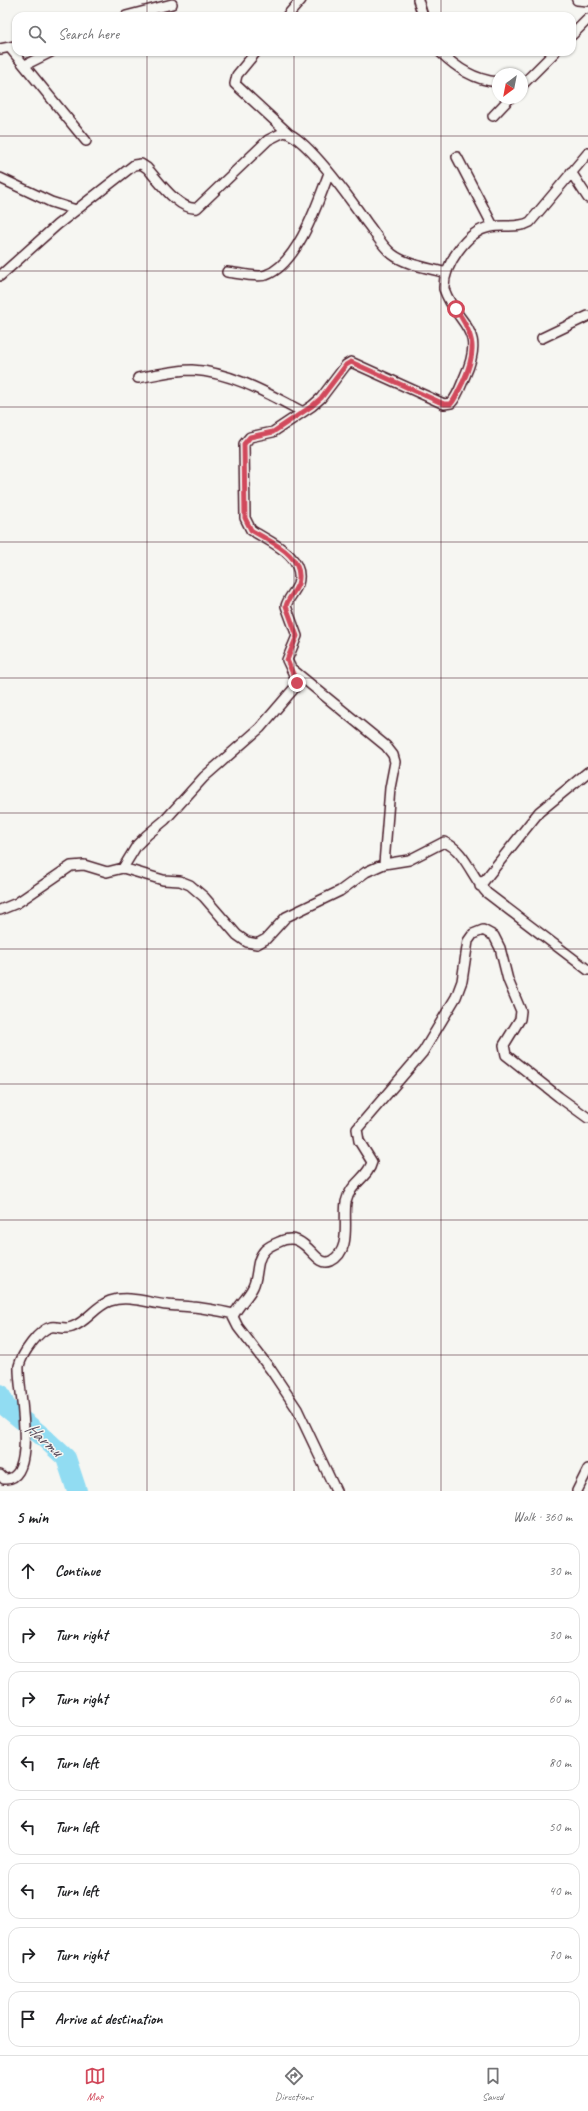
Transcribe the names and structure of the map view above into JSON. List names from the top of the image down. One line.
{"water":["Harmu"],"north":"bottom left","page":{"search":"Search here","heading":["5 min","Walk · 360 m"],"list":[["Continue","30 m"],["Turn right","30 m"],["Turn right","60 m"],["Turn left","80 m"],["Turn left","50 m"],["Turn left","40 m"],["Turn right","70 m"],"Arrive at destination"],"nav":["Map","Directions","Saved"]}}
